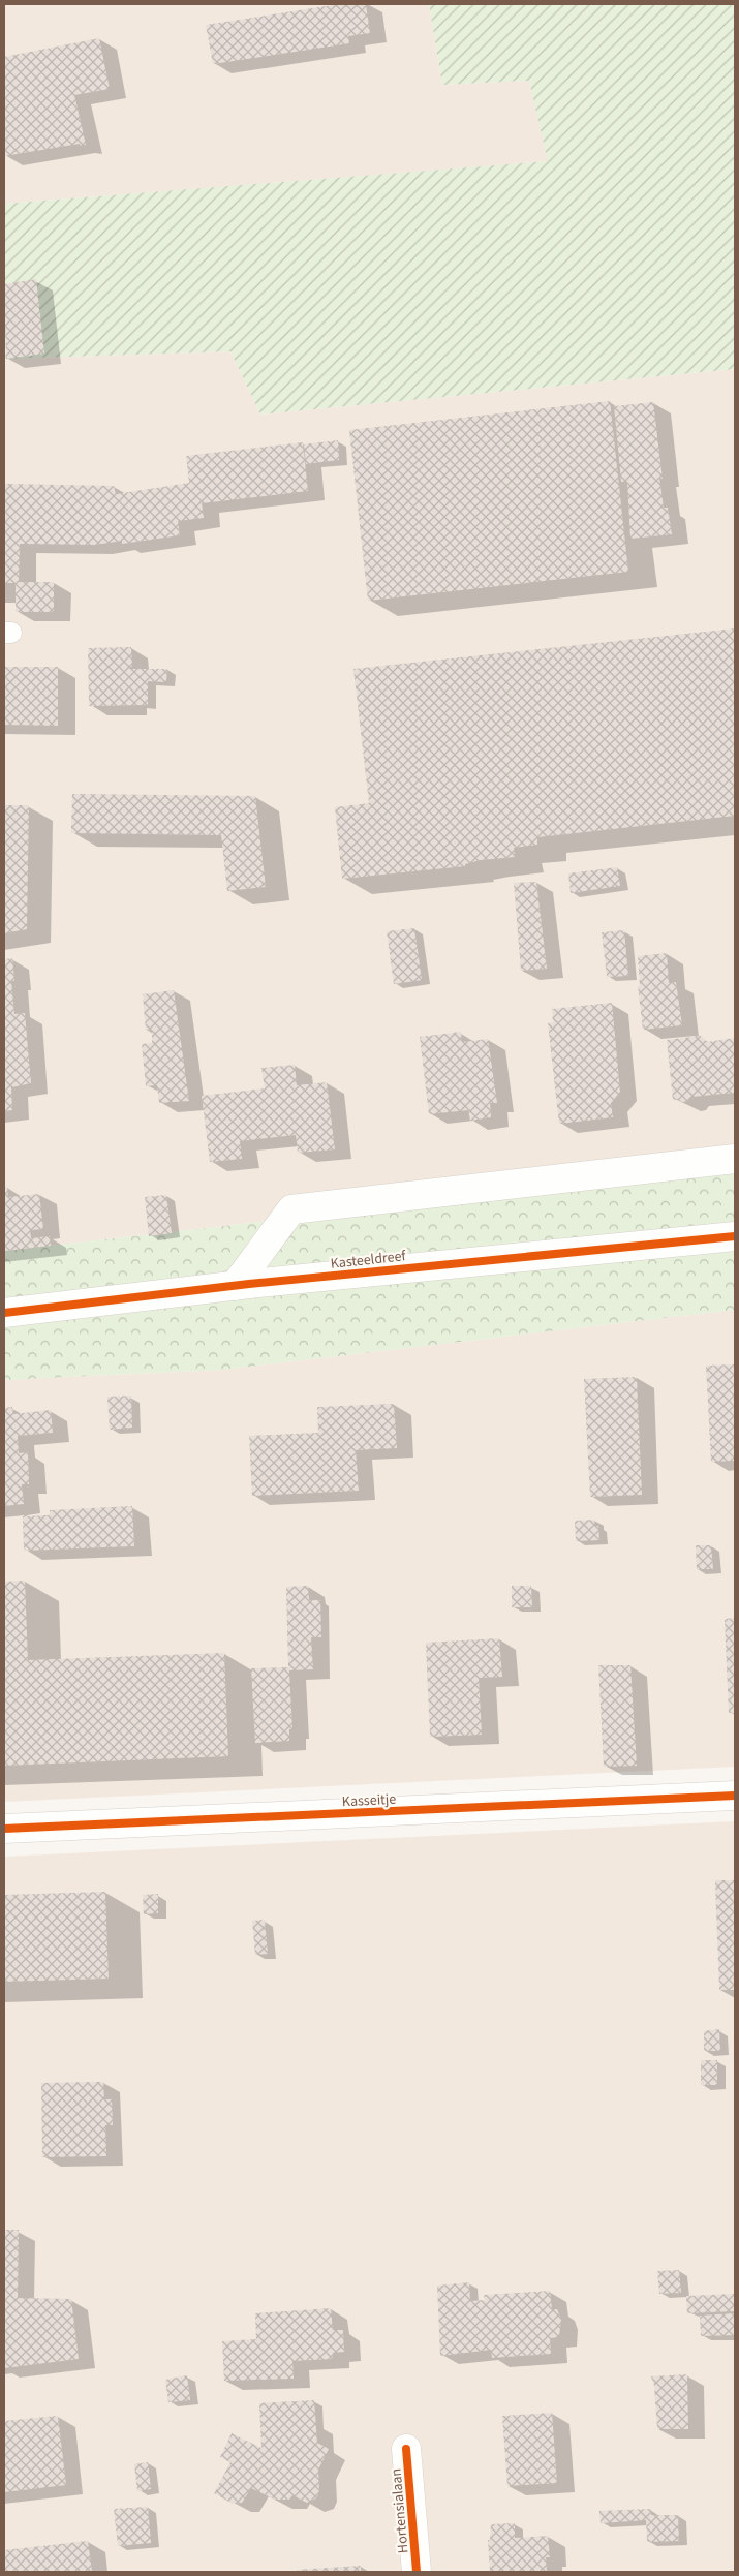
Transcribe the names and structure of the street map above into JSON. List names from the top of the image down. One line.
{"streets":{"street":["Kasteeldreef","Kasseitje","Hortensialaan"]}}
